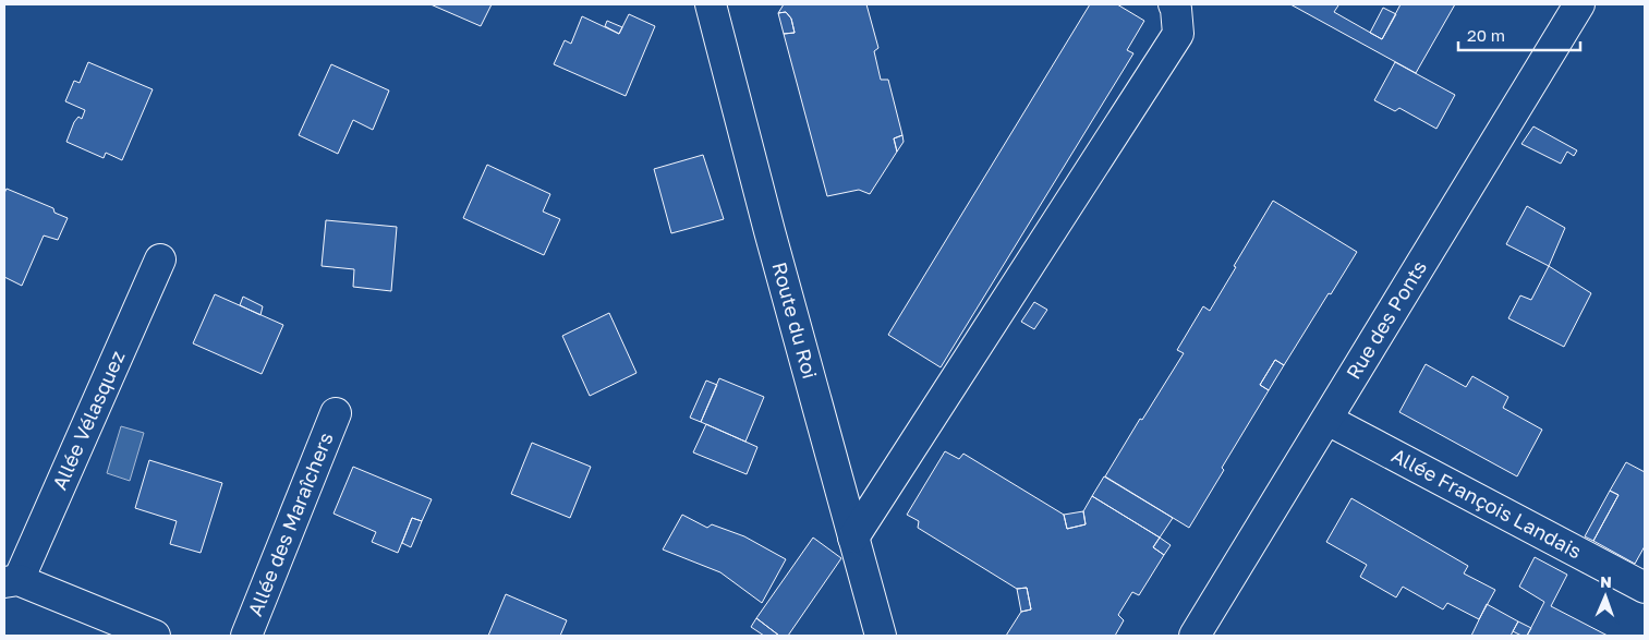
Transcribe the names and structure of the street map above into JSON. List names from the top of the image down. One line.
{"streets":{"street":["Route du Roi","Rue des Ponts","Allée Vélasquez","Allée François Landais","Allée des Maraîchers"]},"crossings":[["Rue des Ponts","Allée François Landais"]],"scale_bar":"20 m","north":"top"}
